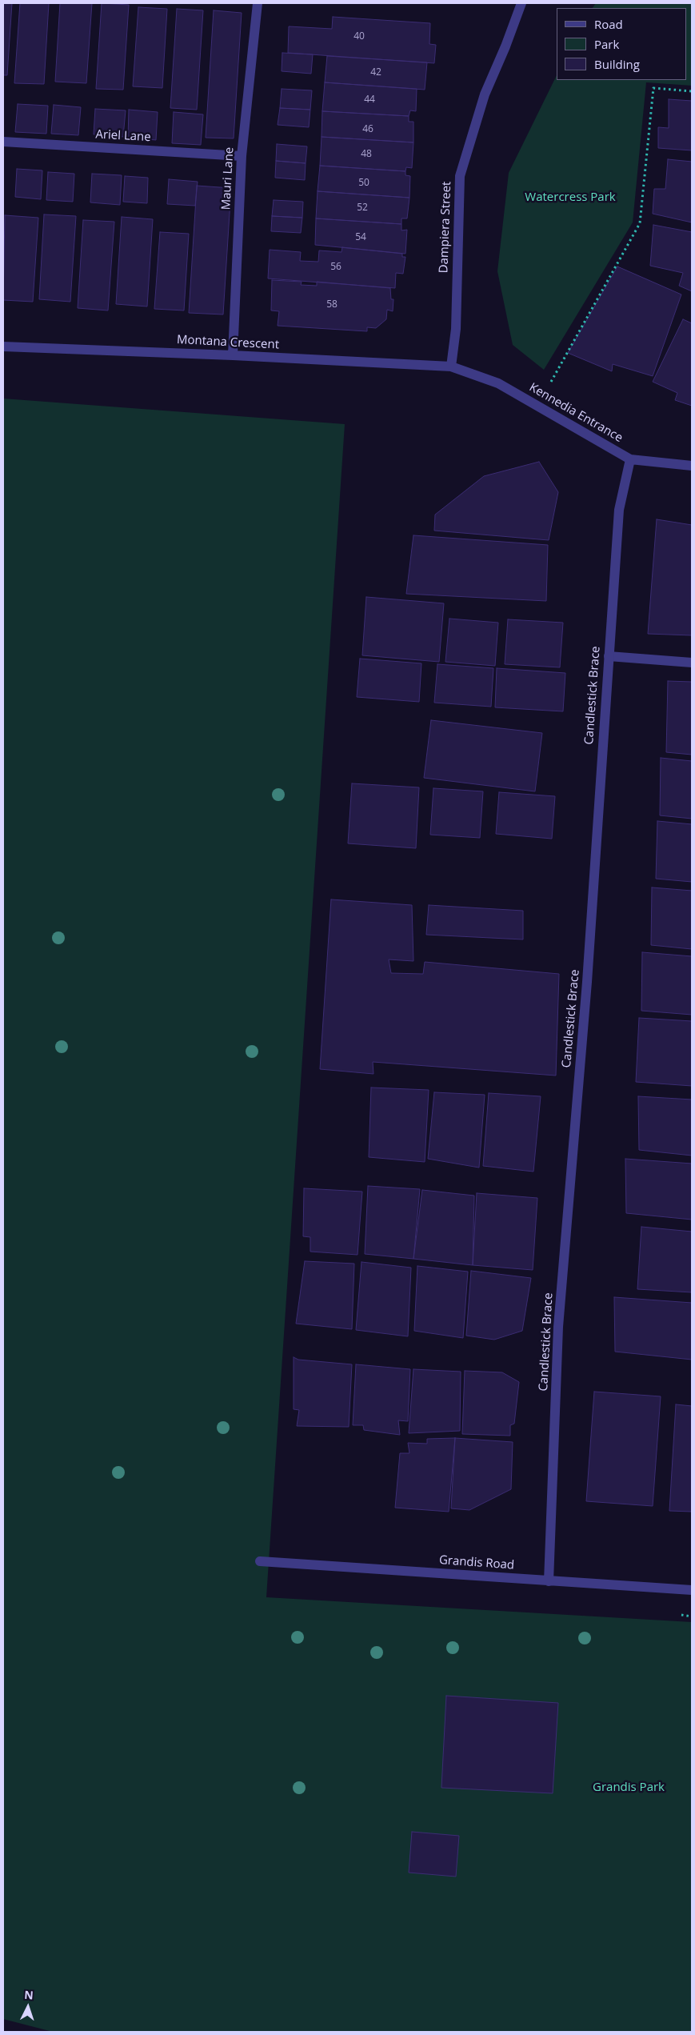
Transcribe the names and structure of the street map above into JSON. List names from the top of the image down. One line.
{"streets":{"street":["Ariel Lane","Mauri Lane","Dampiera Street","Montana Crescent","Kennedia Entrance","Candlestick Brace","Grandis Road"]},"crossings":[["Ariel Lane","Mauri Lane"],["Mauri Lane","Montana Crescent"],["Dampiera Street","Montana Crescent"],["Dampiera Street","Kennedia Entrance"],["Montana Crescent","Kennedia Entrance"],["Kennedia Entrance","Candlestick Brace"],["Candlestick Brace","Grandis Road"]],"parks":["Watercress Park","Grandis Park"],"house_numbers":["40","42","44","46","48","50","52","54","56","58"],"legend":["Road","Park","Building"],"north":"top"}
